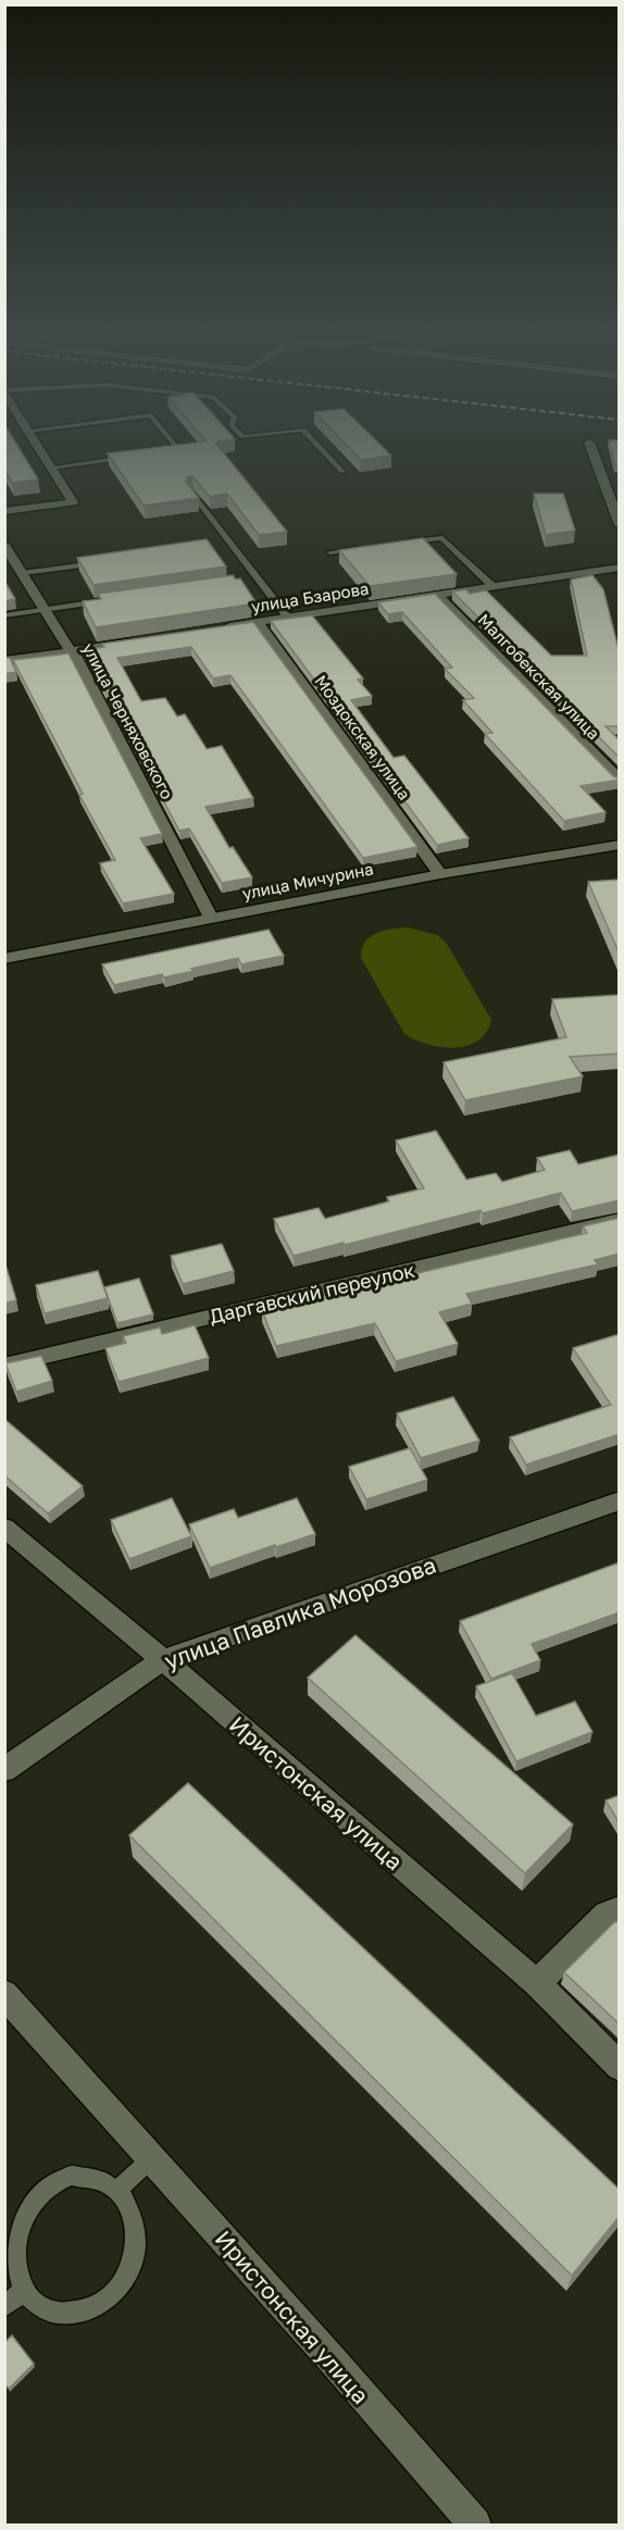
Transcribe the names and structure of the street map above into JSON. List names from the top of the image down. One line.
{"streets":{"street":["улица Бзарова","Малгобекская улица","улица Черняховского","Моздокская улица","улица Мичурина","Даргавский переулок","улица Павлика Морозова","Иристонская улица"]},"crossings":[["улица Бзарова","Малгобекская улица"],["улица Бзарова","Моздокская улица"],["улица Черняховского","улица Мичурина"],["Моздокская улица","улица Мичурина"],["улица Павлика Морозова","Иристонская улица"]]}
